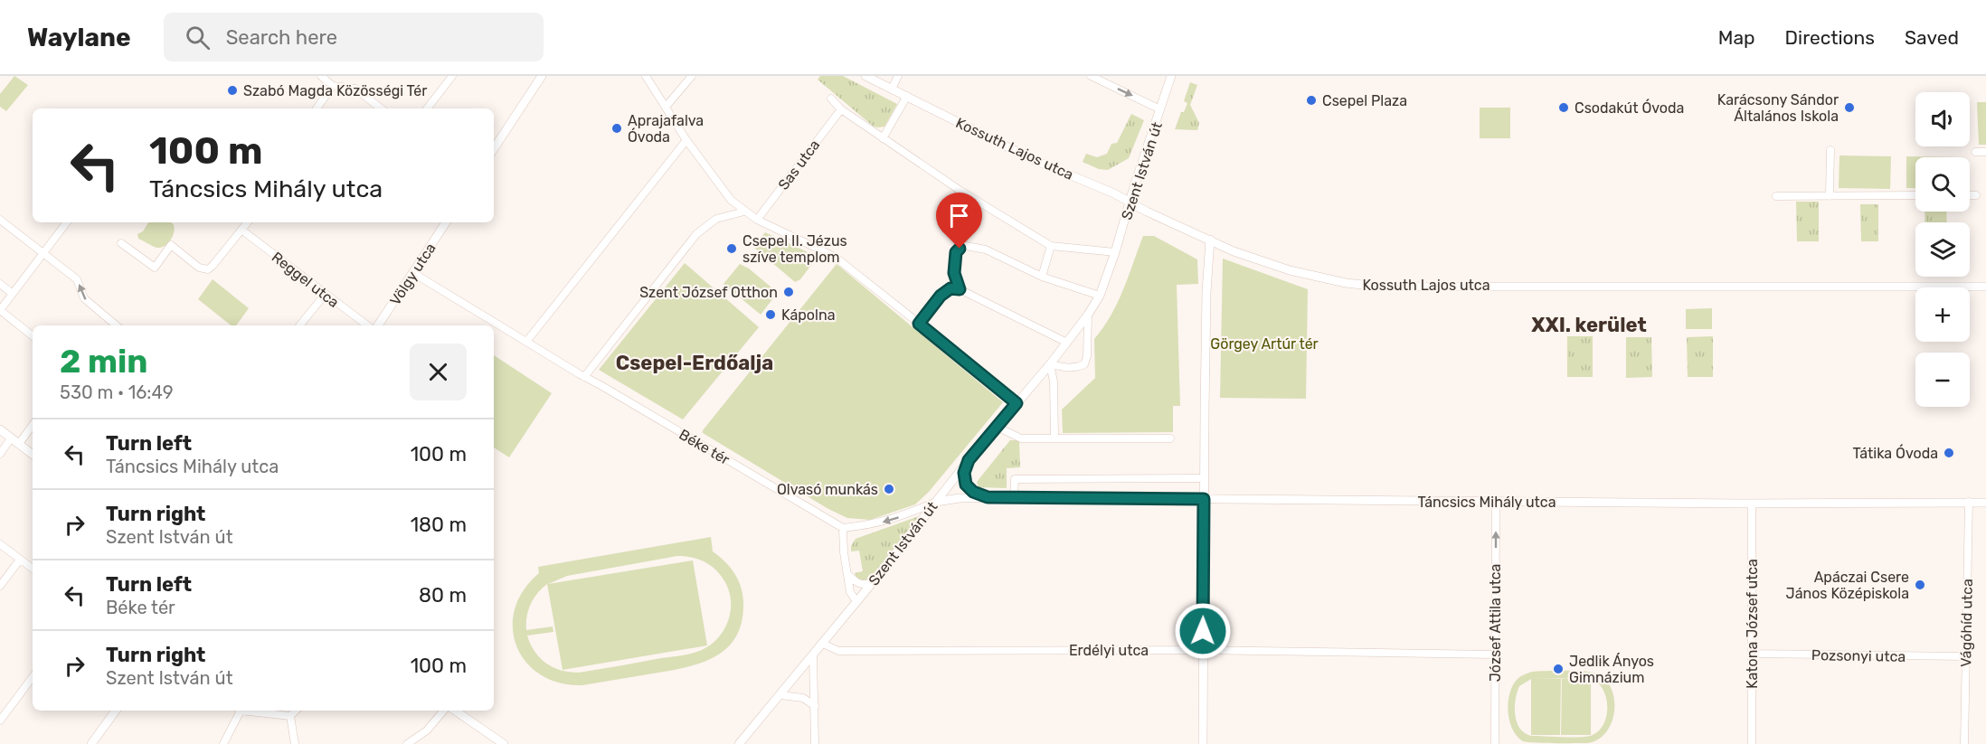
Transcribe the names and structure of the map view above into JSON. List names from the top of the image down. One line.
{"streets":{"street":["Kossuth Lajos utca","Sas utca","Szent István út","Völgy utca","Reggel utca","Béke tér","Táncsics Mihály utca","József Attila utca","Vágóhíd utca","Katona József utca","Erdélyi utca","Pozsonyi utca"]},"crossings":[["Kossuth Lajos utca","Szent István út"],["Szent István út","Táncsics Mihály utca"],["Szent István út","Erdélyi utca"],["Völgy utca","Béke tér"],["Táncsics Mihály utca","József Attila utca"],["Táncsics Mihály utca","Vágóhíd utca"],["Táncsics Mihály utca","Katona József utca"],["József Attila utca","Erdélyi utca"],["Vágóhíd utca","Pozsonyi utca"],["Katona József utca","Pozsonyi utca"]],"one_way":["József Attila utca"],"districts":["XXI. kerület","Csepel-Erdőalja"],"parks":["Görgey Artúr tér"],"places":["Szabó Magda Közösségi Tér","Csepel Plaza","Csodakút Óvoda","Karácsony Sándor Általános Iskola","Aprajafalva Óvoda","Csepel II. Jézus szíve templom","Szent József Otthon","Kápolna","Tátika Óvoda","Olvasó munkás","Apáczai Csere János Középiskola","Jedlik Ányos Gimnázium"],"page":{"header":"Waylane","search":"Search here","nav":["Map","Directions","Saved"],"map_buttons":["+","−"],"turn":["100 m","Táncsics Mihály utca"],"heading":["2 min","530 m · 16:49"],"list":[{"name":"Turn left","note":"Táncsics Mihály utca","value":"100 m"},{"name":"Turn right","note":"Szent István út","value":"180 m"},{"name":"Turn left","note":"Béke tér","value":"80 m"},{"name":"Turn right","note":"Szent István út","value":"100 m"}]}}
